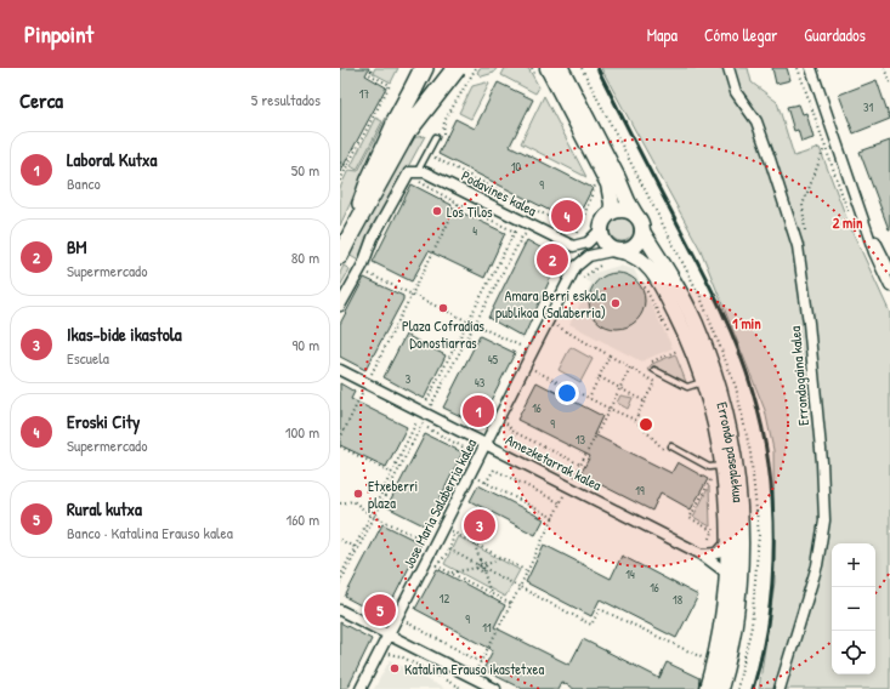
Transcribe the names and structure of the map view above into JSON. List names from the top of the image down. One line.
{"streets":{"main road":["Errondo pasealekua"],"street":["Podavines kalea","Errondogaina kalea","Amezketarrak kalea","Jose Maria Salaberria kalea"]},"crossings":[["Errondo pasealekua","Amezketarrak kalea"],["Amezketarrak kalea","Jose Maria Salaberria kalea"]],"places":["Los Tilos","Amara Berri eskola publikoa (Salaberria)","Plaza Cofradías Donostiarras","Etxeberri plaza","Katalina Erauso ikastetxea"],"house_numbers":["17","31","10","9","4","45","3","43","16","9","13","19","14","16","12","18","9","11"],"page":{"header":"Pinpoint","nav":["Mapa","Cómo llegar","Guardados"],"heading":["Cerca","5 resultados"],"list":[{"mark":"1","name":"Laboral Kutxa","note":"Banco","value":"50 m"},{"mark":"2","name":"BM","note":"Supermercado","value":"80 m"},{"mark":"3","name":"Ikas-bide ikastola","note":"Escuela","value":"90 m"},{"mark":"4","name":"Eroski City","note":"Supermercado","value":"100 m"},{"mark":"5","name":"Rural kutxa","note":"Banco · Katalina Erauso kalea","value":"160 m"}],"pins":["4","2","1","3","5"],"map_buttons":["+","−"]},"rings":["2 min","1 min"]}
